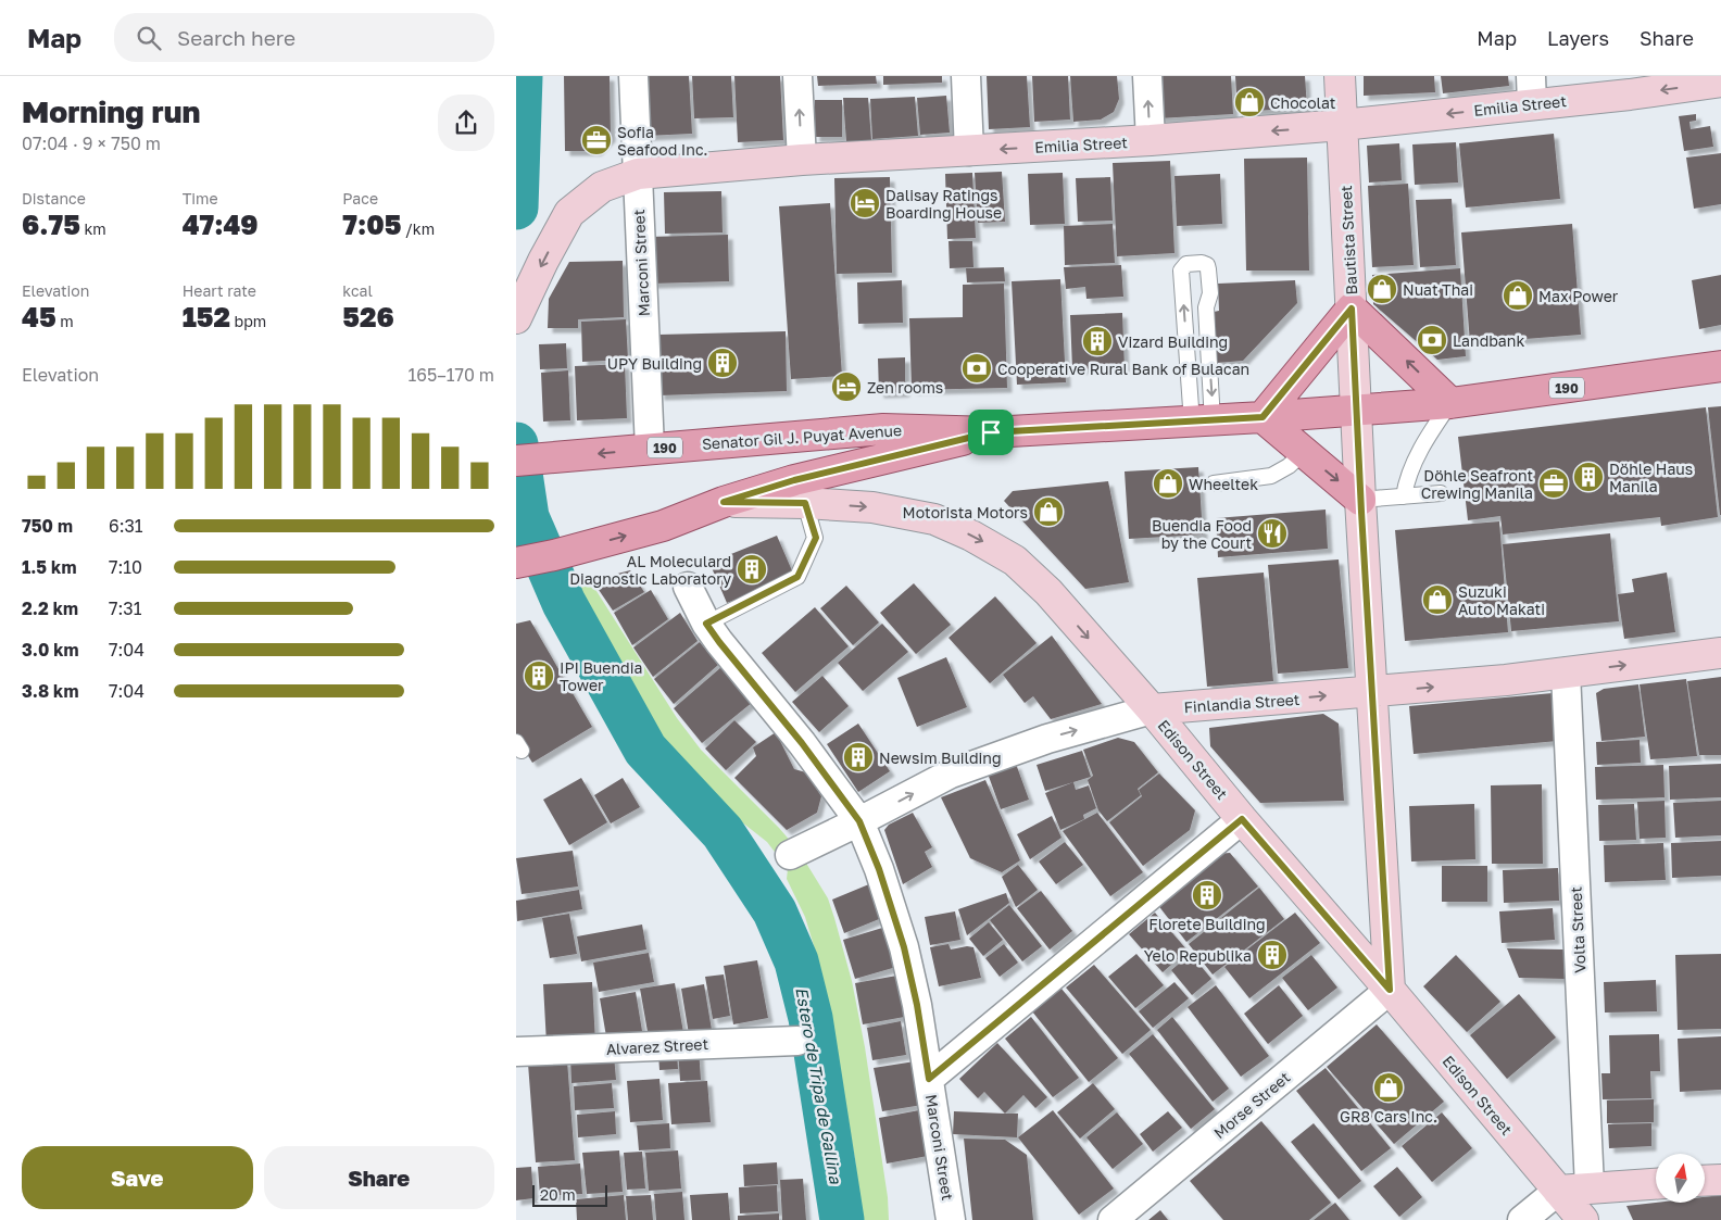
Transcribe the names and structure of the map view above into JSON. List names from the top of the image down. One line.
{"streets":{"main road":["190","Senator Gil J. Puyat Avenue"],"street":["Emilia Street","Bautista Street","Marconi Street","Finlandia Street","Edison Street","Volta Street","Alvarez Street","Morse Street"]},"crossings":[["Emilia Street","Bautista Street"],["Emilia Street","Marconi Street"],["Bautista Street","Senator Gil J. Puyat Avenue"],["Bautista Street","Finlandia Street"],["Bautista Street","Edison Street"],["Bautista Street","Morse Street"],["Marconi Street","Senator Gil J. Puyat Avenue"],["Marconi Street","Finlandia Street"],["Senator Gil J. Puyat Avenue","Edison Street"],["Finlandia Street","Edison Street"],["Finlandia Street","Volta Street"],["Edison Street","Morse Street"]],"one_way":["Emilia Street","Finlandia Street"],"water":["Estero de Tripa de Gallina"],"places":{"shop":["Chocolat","Nuat Thai","Max Power","Wheeltek","Motorista Motors","Suzuki Auto Makati","GR8 Cars Inc."],"office":["Sofia Seafood Inc.","Döhle Seafront Crewing Manila"],"hotel":["Dalisay Ratings Boarding House","Zen rooms"],"bank":["Landbank","Cooperative Rural Bank of Bulacan"],"building":["Vizard Building","UPY Building","Döhle Haus Manila","AL Moleculard Diagnostic Laboratory","IPI Buendia Tower","Newsim Building","Florete Building","Yelo Republika"],"restaurant":["Buendia Food by the Court"]},"scale_bar":"20 m","north":"top","page":{"header":"Map","search":"Search here","nav":["Map","Layers","Share"],"heading":["Morning run","07:04 · 9 × 750 m"],"stats":[["Distance","6.75 km"],["Time","47:49"],["Pace","7:05 /km"],["Elevation","45 m"],["Heart rate","152 bpm"],["kcal","526"]],"chart":["Elevation","165–170 m"],"list":[{"name":"750 m","note":"6:31"},{"name":"1.5 km","note":"7:10"},{"name":"2.2 km","note":"7:31"},{"name":"3.0 km","note":"7:04"},{"name":"3.8 km","note":"7:04"}],"buttons":["Save","Share"],"scale":"20 m"}}
